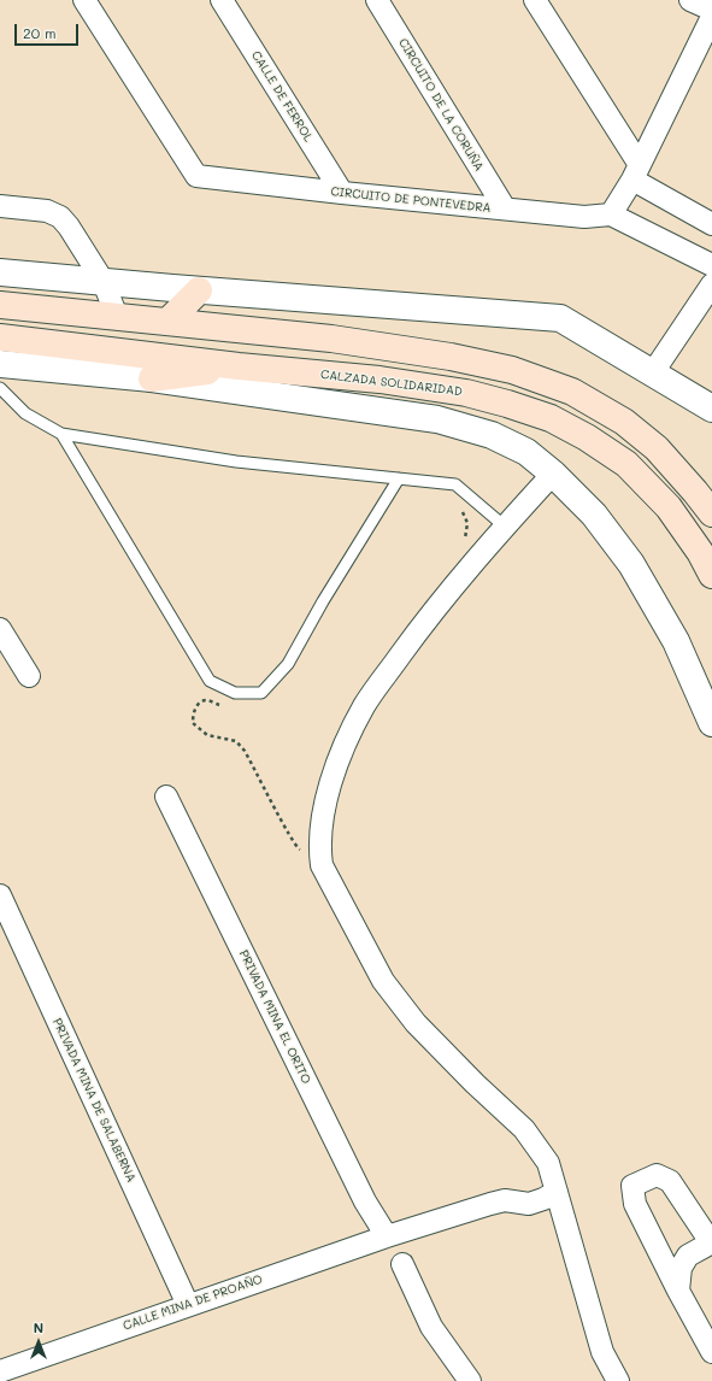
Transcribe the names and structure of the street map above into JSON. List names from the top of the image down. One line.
{"streets":{"main road":["CALZADA SOLIDARIDAD"],"street":["CALLE DE FERROL","CIRCUITO DE LA CORUÑA","CIRCUITO DE PONTEVEDRA","PRIVADA MINA EL ORITO","PRIVADA MINA DE SALABERNA","CALLE MINA DE PROAÑO"]},"crossings":[["CALLE DE FERROL","CIRCUITO DE PONTEVEDRA"],["CIRCUITO DE LA CORUÑA","CIRCUITO DE PONTEVEDRA"],["PRIVADA MINA EL ORITO","CALLE MINA DE PROAÑO"],["PRIVADA MINA DE SALABERNA","CALLE MINA DE PROAÑO"]],"scale_bar":"20 m","north":"top"}
